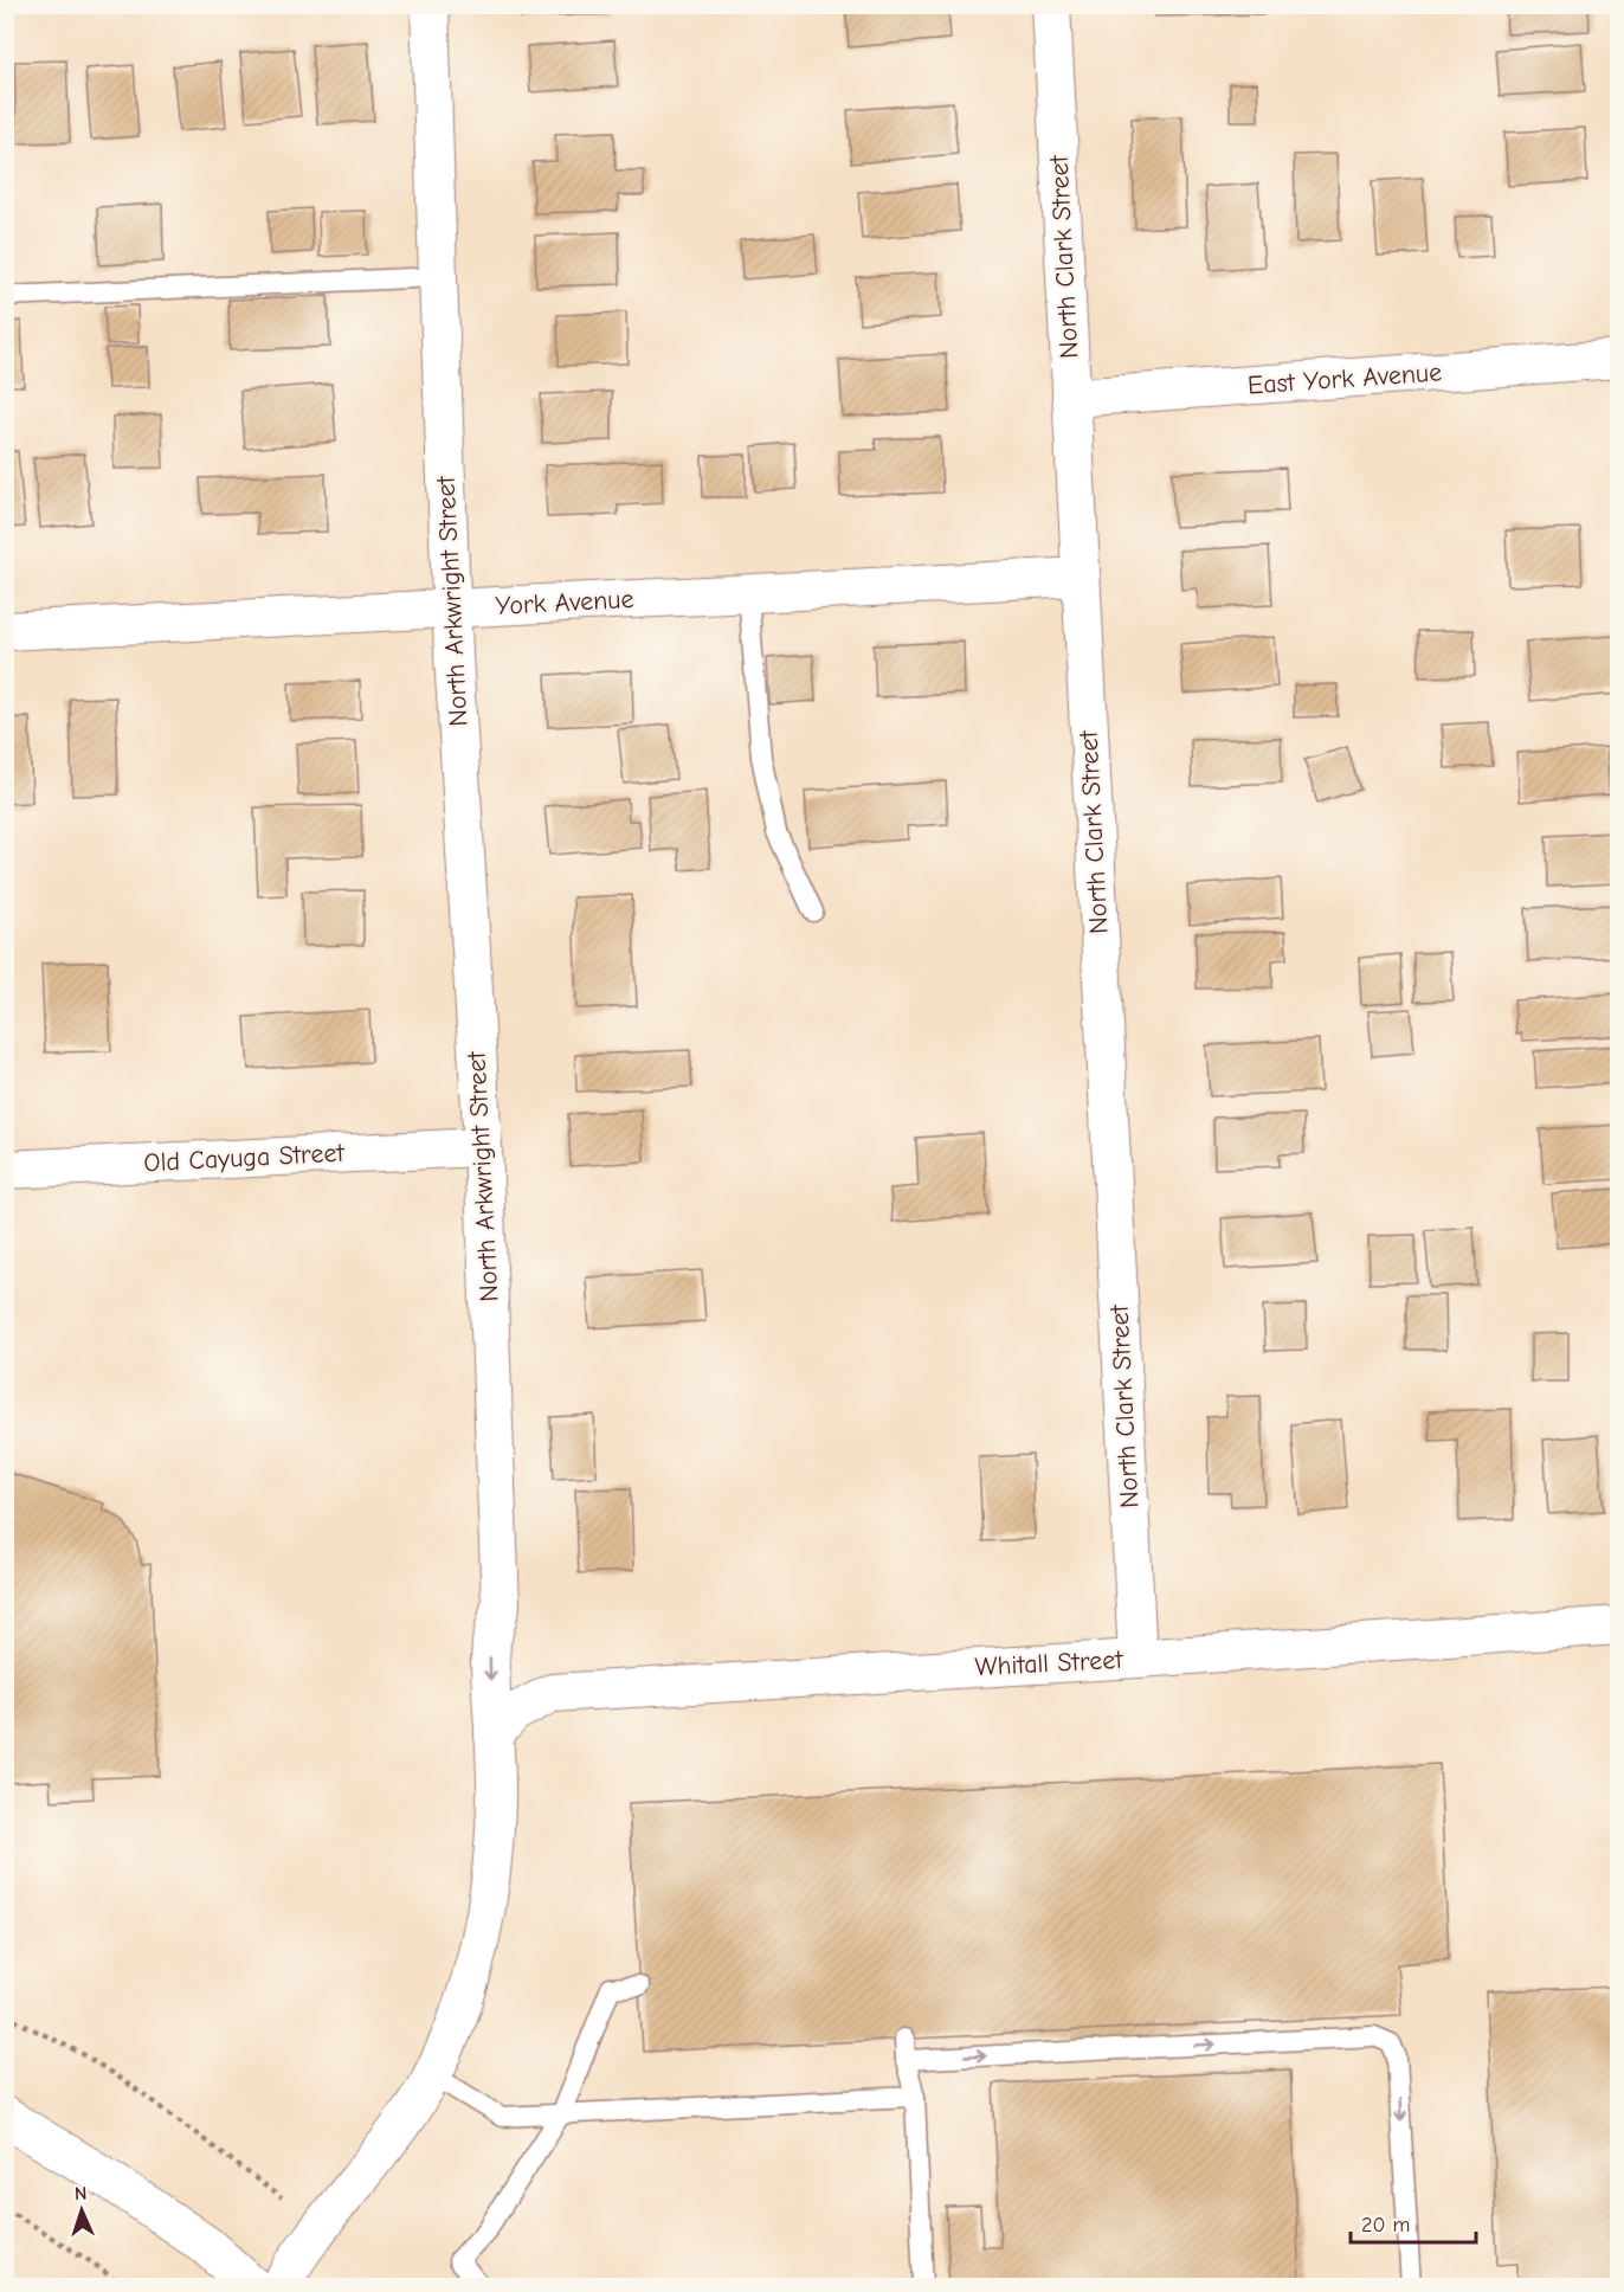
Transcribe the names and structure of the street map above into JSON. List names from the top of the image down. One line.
{"streets":{"street":["North Clark Street","East York Avenue","North Arkwright Street","York Avenue","Old Cayuga Street","Whitall Street"]},"crossings":[["North Clark Street","East York Avenue"],["North Clark Street","York Avenue"],["North Clark Street","Whitall Street"],["North Arkwright Street","York Avenue"],["North Arkwright Street","Old Cayuga Street"],["North Arkwright Street","Whitall Street"]],"scale_bar":"20 m","north":"top"}
